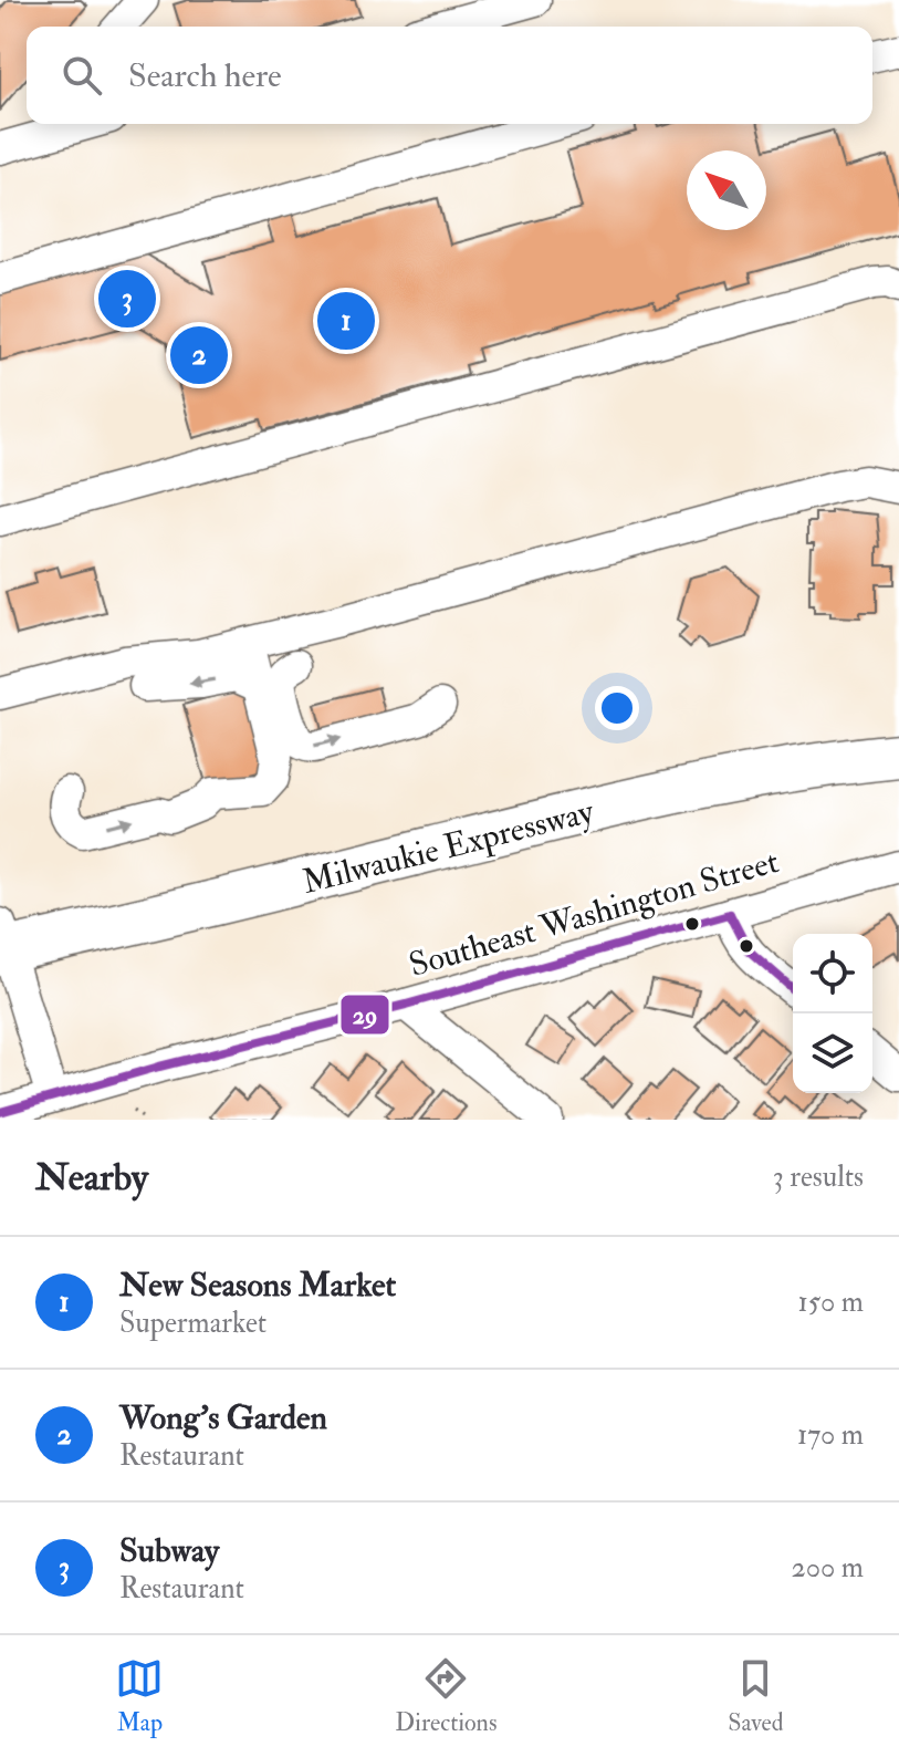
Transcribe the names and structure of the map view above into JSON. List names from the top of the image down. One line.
{"streets":{"highway":["Milwaukie Expressway"],"street":["Southeast Washington Street"]},"lines":["transit line 29"],"north":"top left","page":{"search":"Search here","pins":["3","1","2"],"heading":["Nearby","3 results"],"list":[{"mark":"1","name":"New Seasons Market","note":"Supermarket","value":"150 m"},{"mark":"2","name":"Wong's Garden","note":"Restaurant","value":"170 m"},{"mark":"3","name":"Subway","note":"Restaurant","value":"200 m"}],"nav":["Map","Directions","Saved"]}}
